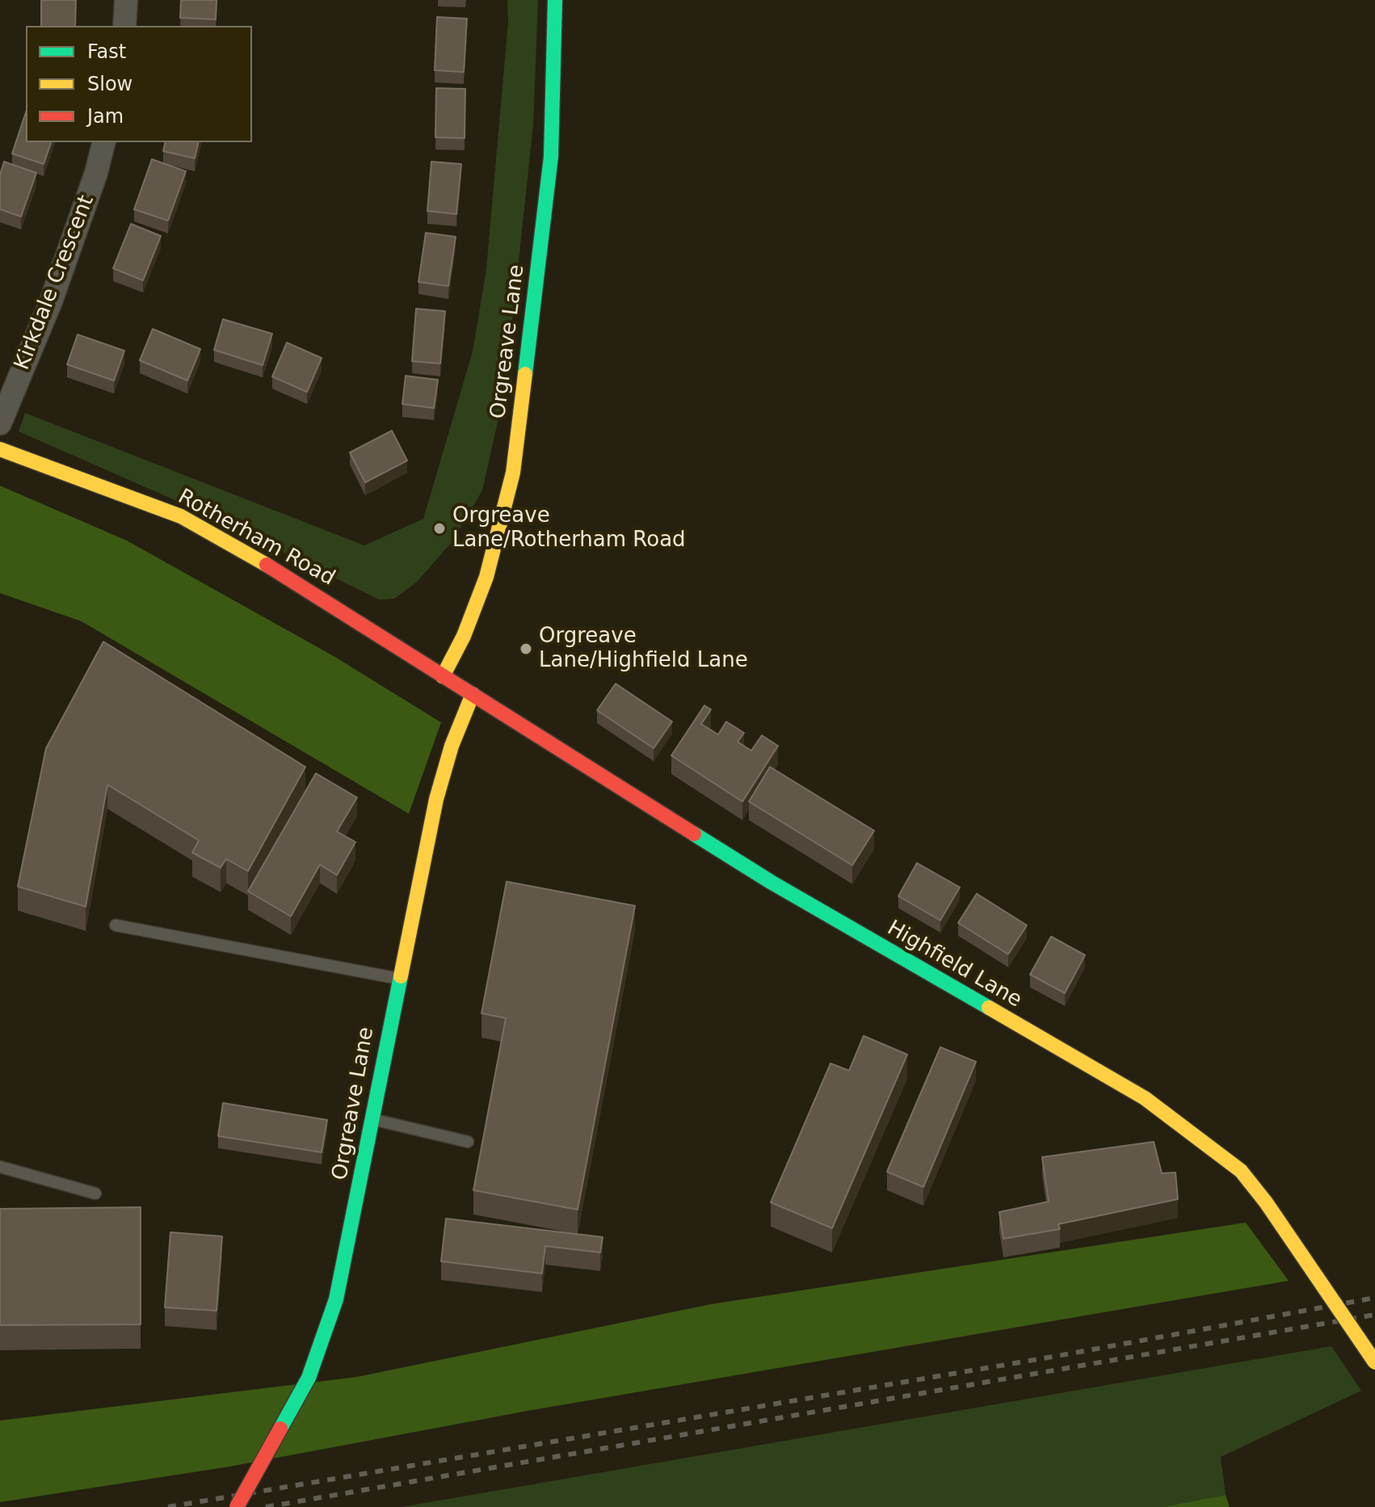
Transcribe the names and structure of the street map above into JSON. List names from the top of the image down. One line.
{"streets":{"main road":["Orgreave Lane","Rotherham Road","Highfield Lane"],"street":["Kirkdale Crescent"]},"crossings":[["Orgreave Lane","Rotherham Road"],["Orgreave Lane","Highfield Lane"],["Rotherham Road","Highfield Lane"]],"places":["Orgreave Lane/Rotherham Road","Orgreave Lane/Highfield Lane"],"legend":["Fast","Slow","Jam"]}
